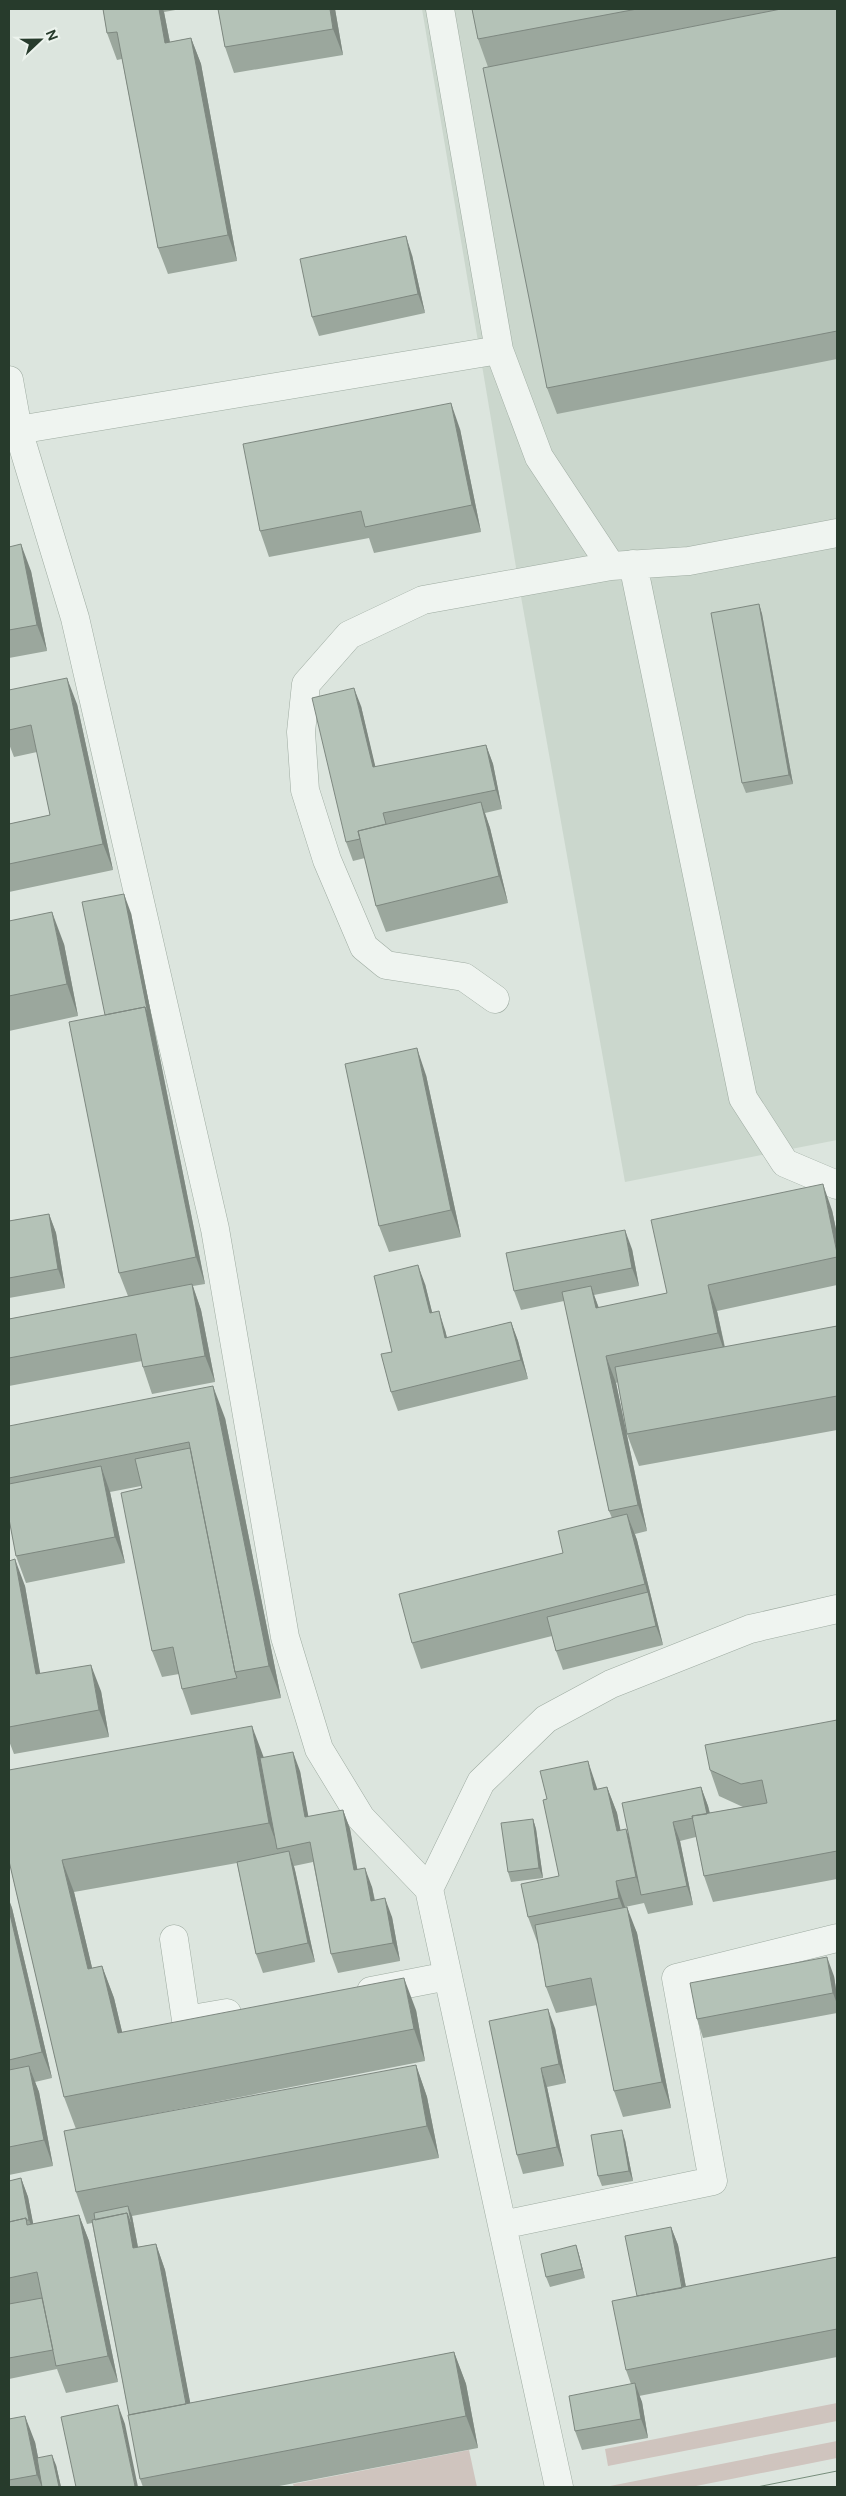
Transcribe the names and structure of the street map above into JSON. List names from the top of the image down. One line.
{"north":"right"}
